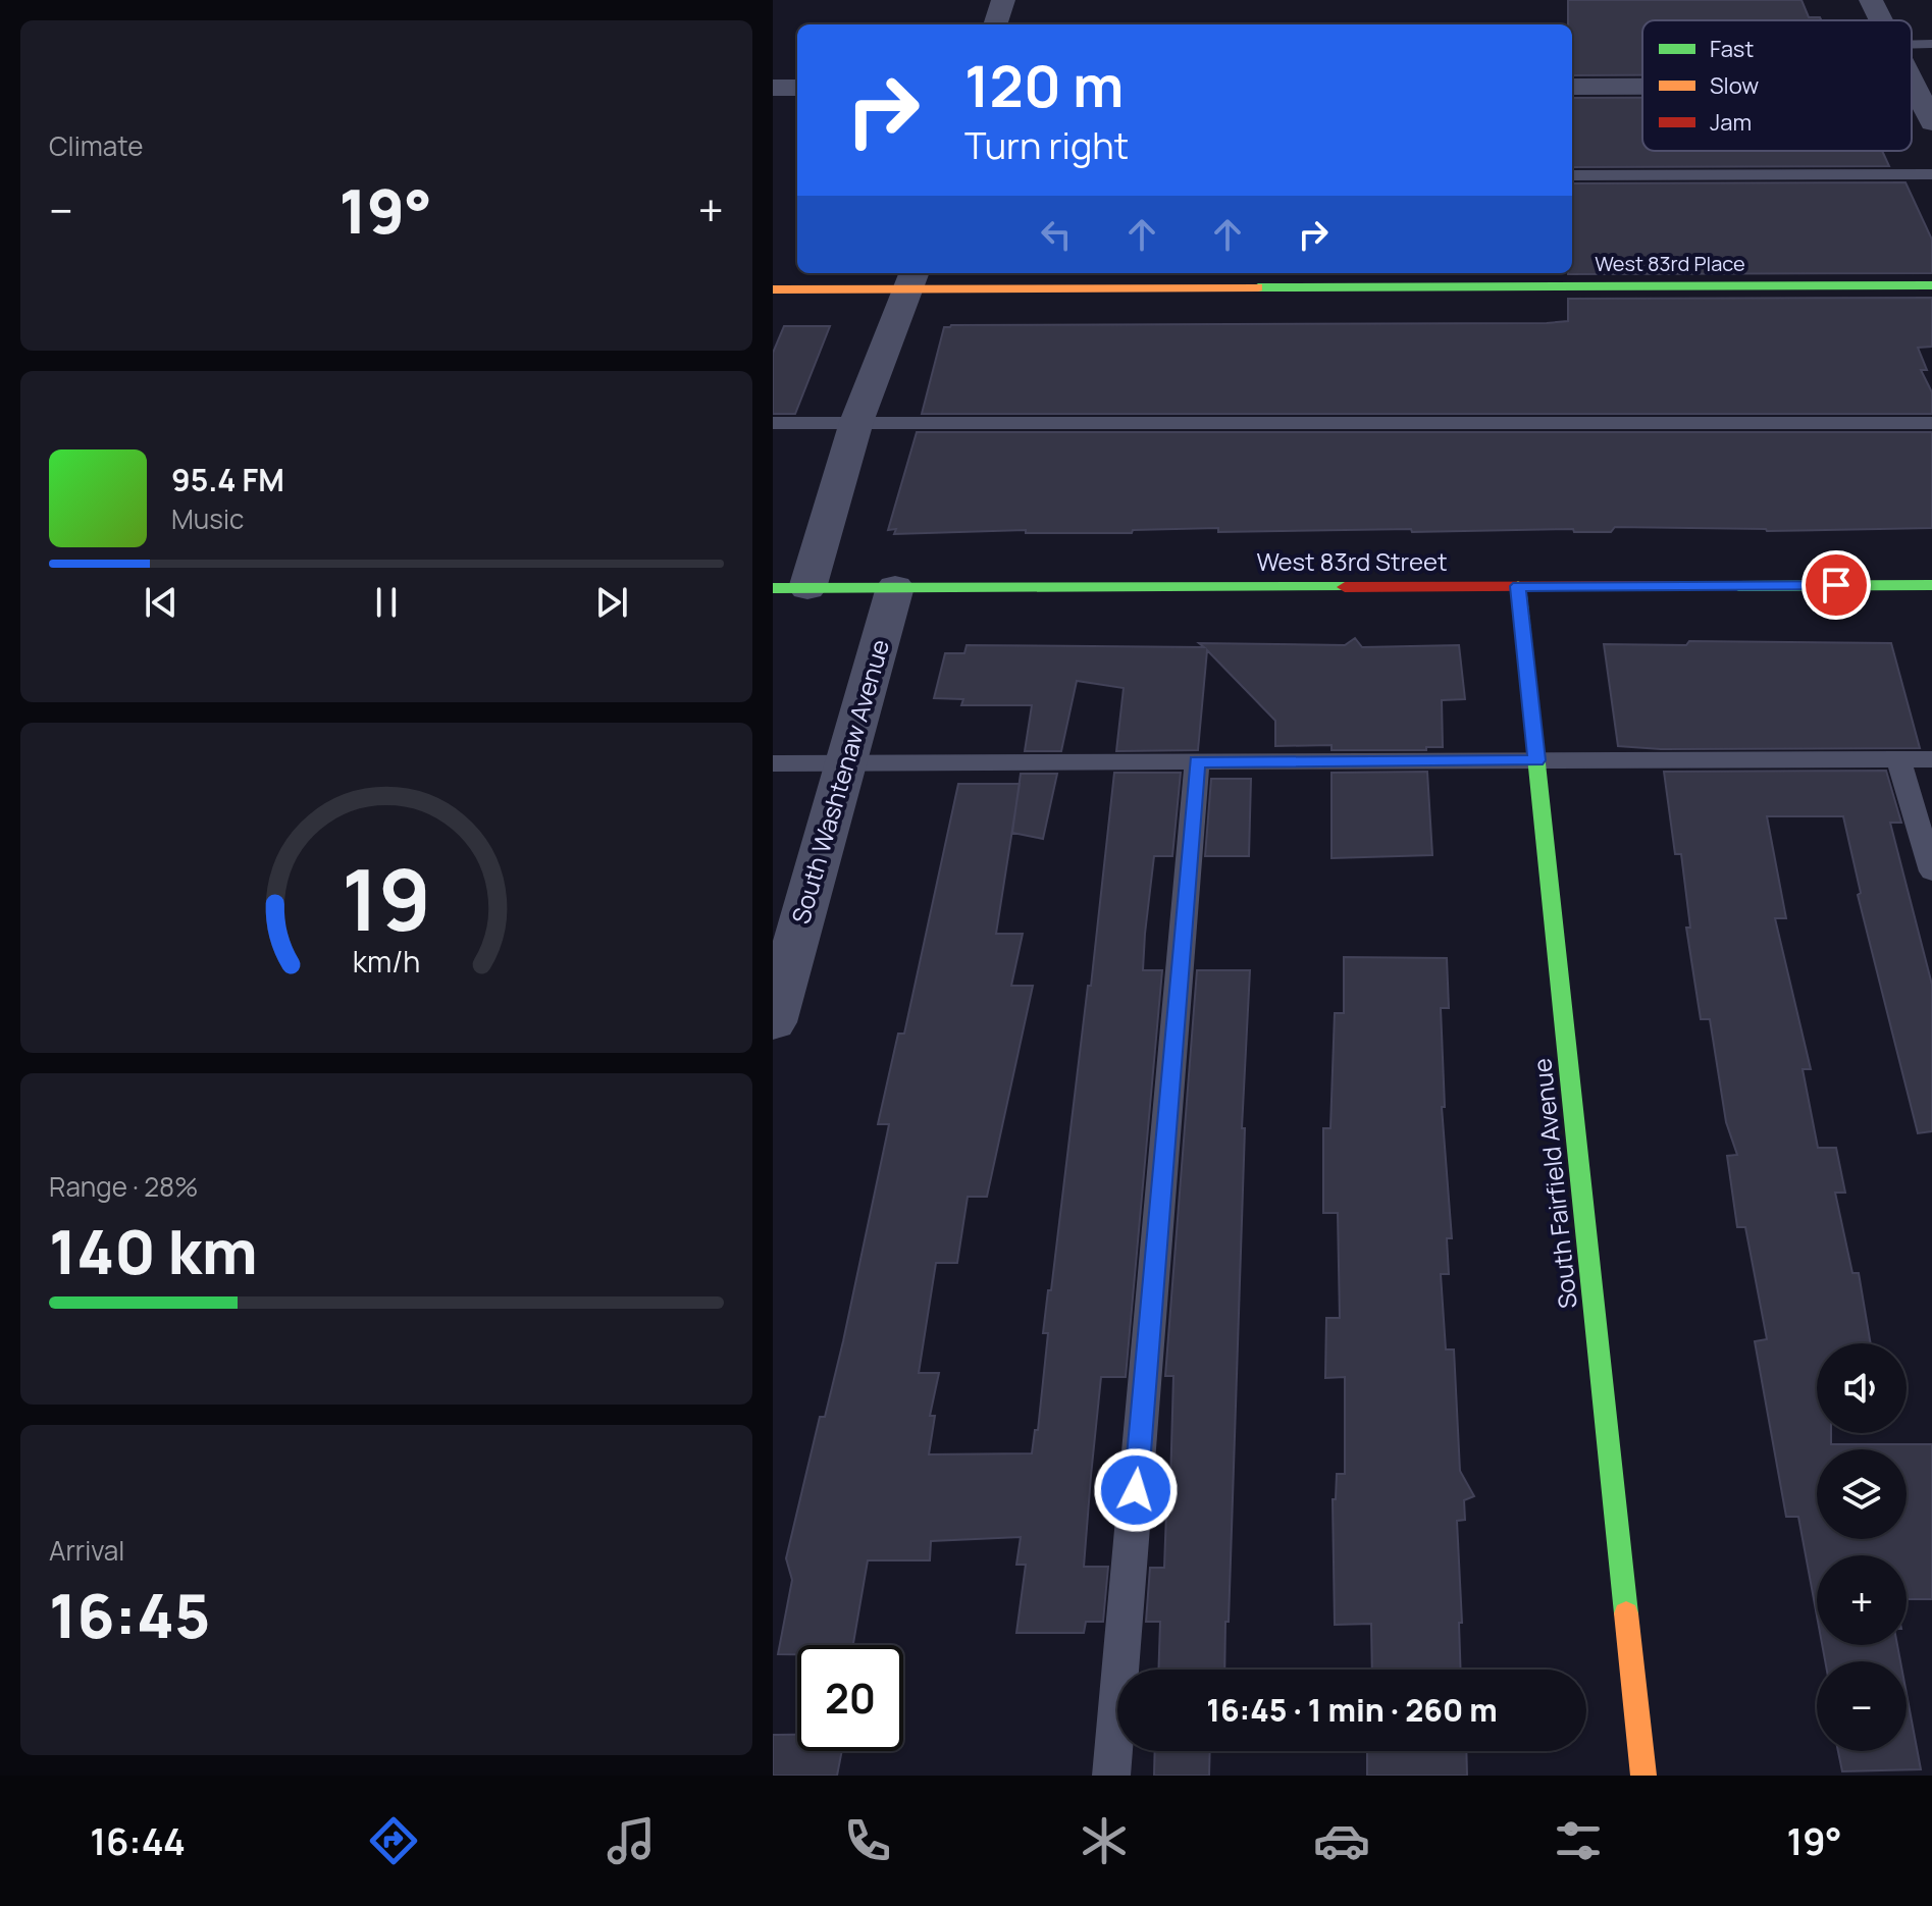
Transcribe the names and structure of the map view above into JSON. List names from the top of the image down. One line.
{"streets":{"street":["West 83rd Place","West 83rd Street","South Washtenaw Avenue","South Fairfield Avenue"]},"crossings":[["West 83rd Street","South Washtenaw Avenue"],["West 83rd Street","South Fairfield Avenue"]],"legend":["Fast","Slow","Jam"],"page":{"tile":["Climate",["Range · 28%","140 km"],["Arrival","16:45"]],"turn":["120 m","Turn right"],"heat":["−","19°","+"],"song":["95.4 FM","Music"],"map_buttons":["+","−"],"limit":"20","trip":"16:45 · 1 min · 260 m","tabs":["16:44","19°"],"gauge":["19","km/h"]}}
